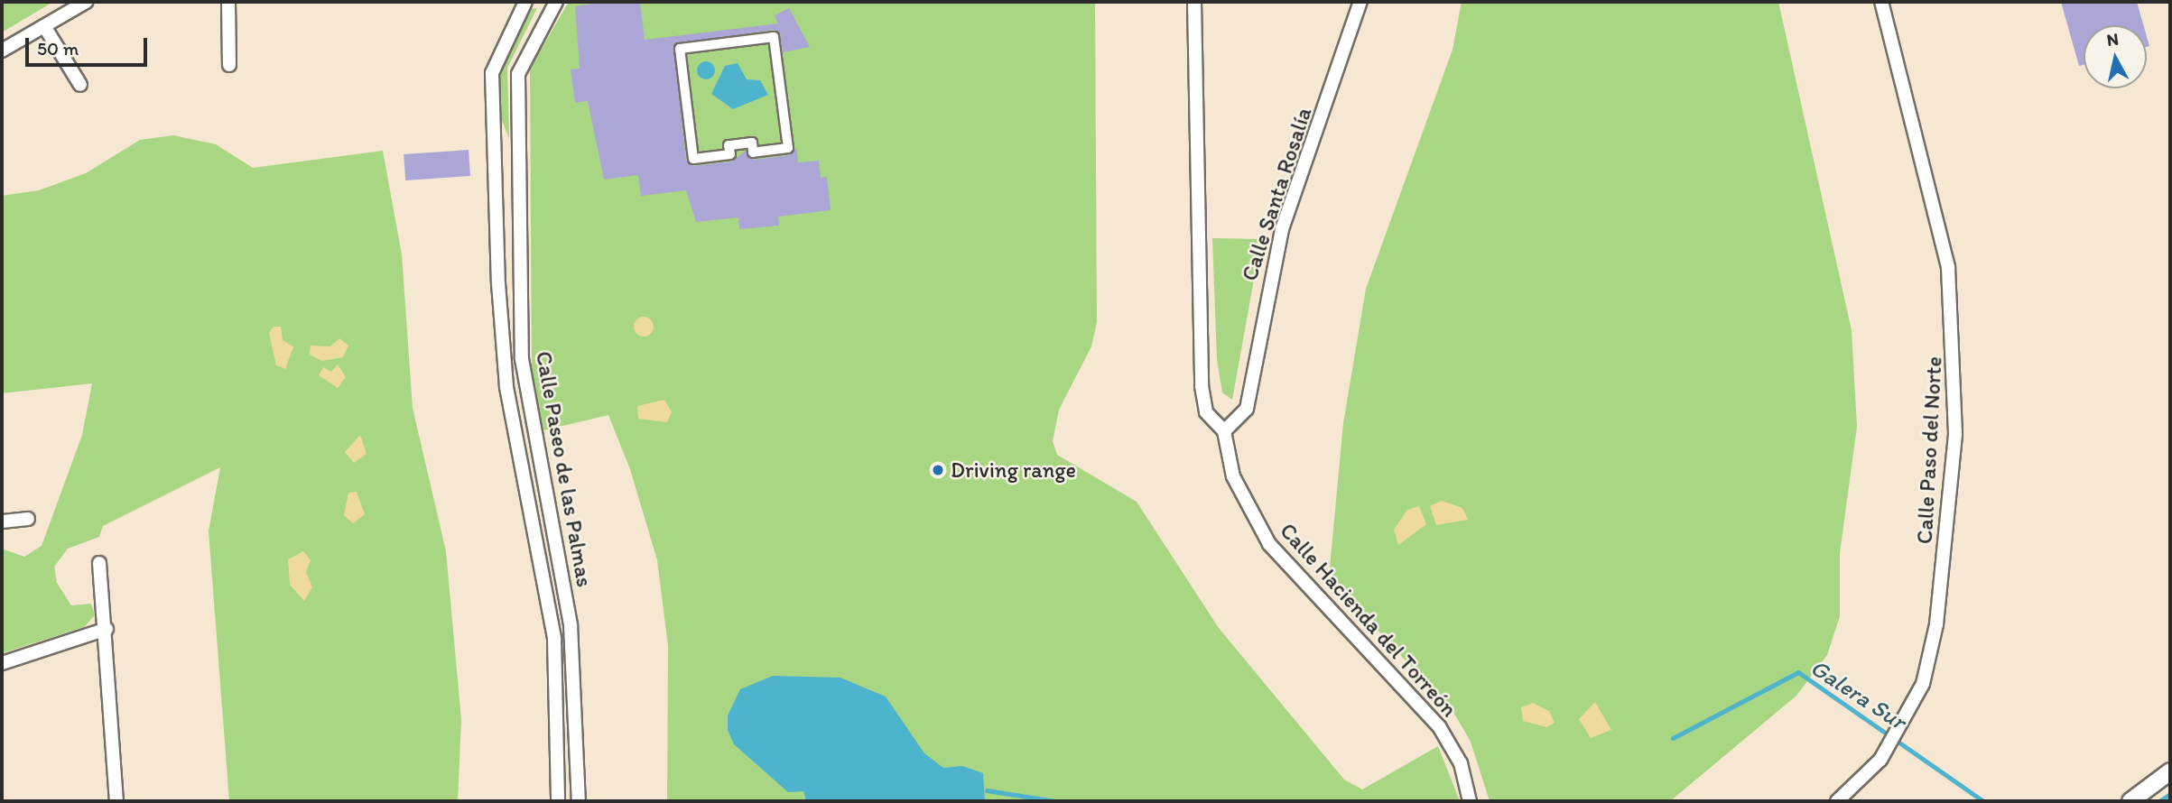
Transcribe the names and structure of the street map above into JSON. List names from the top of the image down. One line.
{"streets":{"street":["Calle Santa Rosalía","Calle Paso del Norte","Calle Paseo de las Palmas","Calle Hacienda del Torreón"]},"crossings":[["Calle Santa Rosalía","Calle Hacienda del Torreón"]],"water":["Galera Sur"],"places":["Driving range"],"scale_bar":"50 m","north":"top"}
